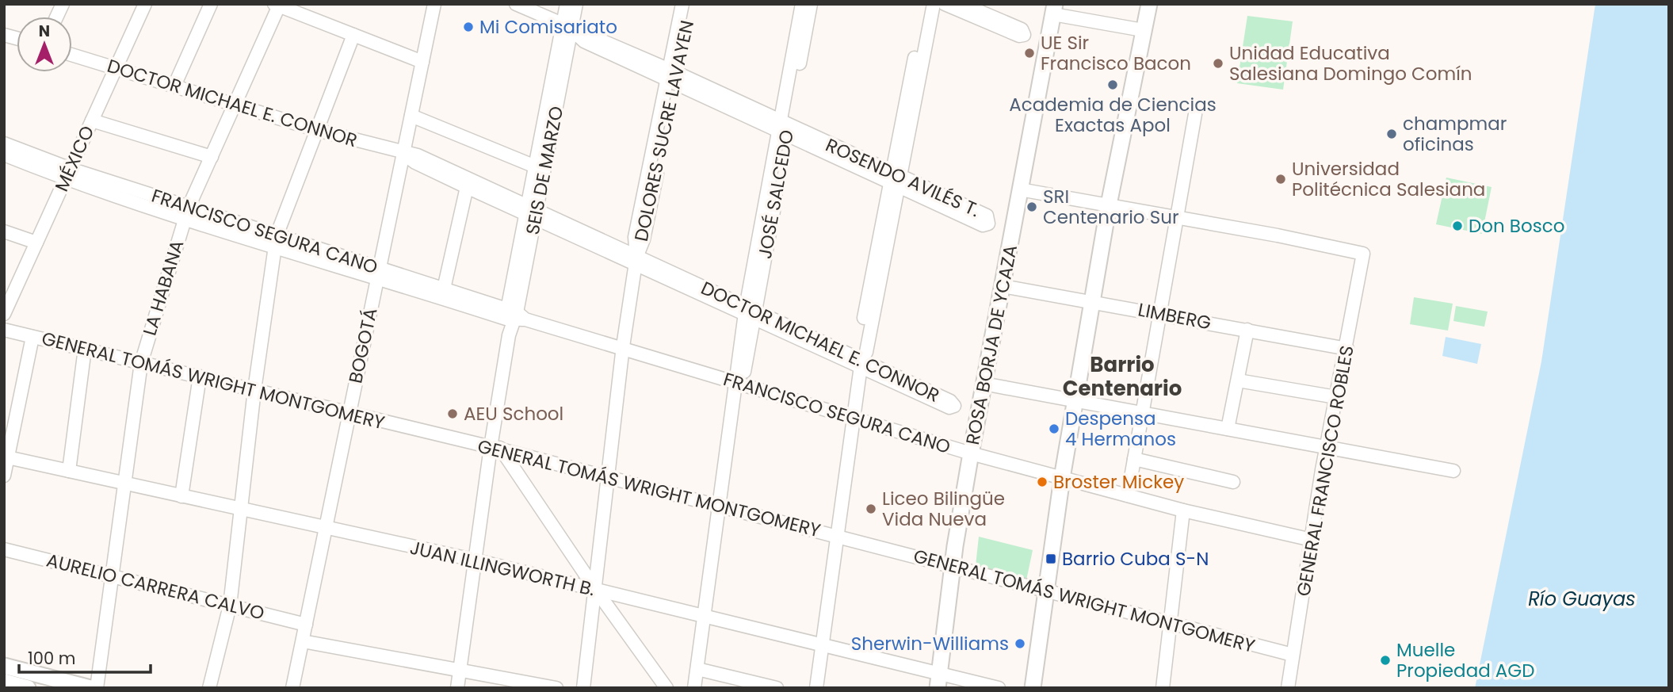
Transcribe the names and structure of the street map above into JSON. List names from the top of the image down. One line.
{"streets":{"main road":["ROSA BORJA DE YCAZA"],"street":["DOCTOR MICHAEL E. CONNOR","DOLORES SUCRE LAVAYEN","MÉXICO","SEIS DE MARZO","ROSENDO AVILÉS T.","JOSÉ SALCEDO","FRANCISCO SEGURA CANO","LA HABANA","LIMBERG","BOGOTÁ","GENERAL TOMÁS WRIGHT MONTGOMERY","GENERAL FRANCISCO ROBLES","JUAN ILLINGWORTH B.","AURELIO CARRERA CALVO"]},"crossings":[["DOCTOR MICHAEL E. CONNOR","DOLORES SUCRE LAVAYEN"],["DOCTOR MICHAEL E. CONNOR","MÉXICO"],["DOCTOR MICHAEL E. CONNOR","SEIS DE MARZO"],["DOCTOR MICHAEL E. CONNOR","JOSÉ SALCEDO"],["DOCTOR MICHAEL E. CONNOR","LA HABANA"],["DOCTOR MICHAEL E. CONNOR","BOGOTÁ"],["DOLORES SUCRE LAVAYEN","ROSENDO AVILÉS T."],["DOLORES SUCRE LAVAYEN","FRANCISCO SEGURA CANO"],["DOLORES SUCRE LAVAYEN","GENERAL TOMÁS WRIGHT MONTGOMERY"],["DOLORES SUCRE LAVAYEN","JUAN ILLINGWORTH B."],["MÉXICO","FRANCISCO SEGURA CANO"],["SEIS DE MARZO","ROSENDO AVILÉS T."],["SEIS DE MARZO","FRANCISCO SEGURA CANO"],["SEIS DE MARZO","GENERAL TOMÁS WRIGHT MONTGOMERY"],["SEIS DE MARZO","JUAN ILLINGWORTH B."],["ROSENDO AVILÉS T.","JOSÉ SALCEDO"],["JOSÉ SALCEDO","FRANCISCO SEGURA CANO"],["JOSÉ SALCEDO","GENERAL TOMÁS WRIGHT MONTGOMERY"],["JOSÉ SALCEDO","JUAN ILLINGWORTH B."],["FRANCISCO SEGURA CANO","LA HABANA"],["FRANCISCO SEGURA CANO","ROSA BORJA DE YCAZA"],["FRANCISCO SEGURA CANO","BOGOTÁ"],["FRANCISCO SEGURA CANO","GENERAL FRANCISCO ROBLES"],["LA HABANA","GENERAL TOMÁS WRIGHT MONTGOMERY"],["LA HABANA","JUAN ILLINGWORTH B."],["LA HABANA","AURELIO CARRERA CALVO"],["LIMBERG","ROSA BORJA DE YCAZA"],["LIMBERG","GENERAL FRANCISCO ROBLES"],["ROSA BORJA DE YCAZA","GENERAL TOMÁS WRIGHT MONTGOMERY"],["ROSA BORJA DE YCAZA","JUAN ILLINGWORTH B."],["BOGOTÁ","GENERAL TOMÁS WRIGHT MONTGOMERY"],["BOGOTÁ","JUAN ILLINGWORTH B."],["BOGOTÁ","AURELIO CARRERA CALVO"],["GENERAL TOMÁS WRIGHT MONTGOMERY","GENERAL FRANCISCO ROBLES"]],"districts":["Barrio Centenario"],"water":["Río Guayas"],"places":{"other":["Mi Comisariato","UE Sir Francisco Bacon","Unidad Educativa Salesiana Domingo Comín","Academia de Ciencias Exactas Apol","champmar oficinas","Universidad Politécnica Salesiana","SRI Centenario Sur","Don Bosco","AEU School","Despensa 4 Hermanos","Broster Mickey","Liceo Bilingüe Vida Nueva","Sherwin-Williams","Muelle Propiedad AGD"],"transit":["Barrio Cuba S-N"]},"scale_bar":"100 m","north":"top"}
